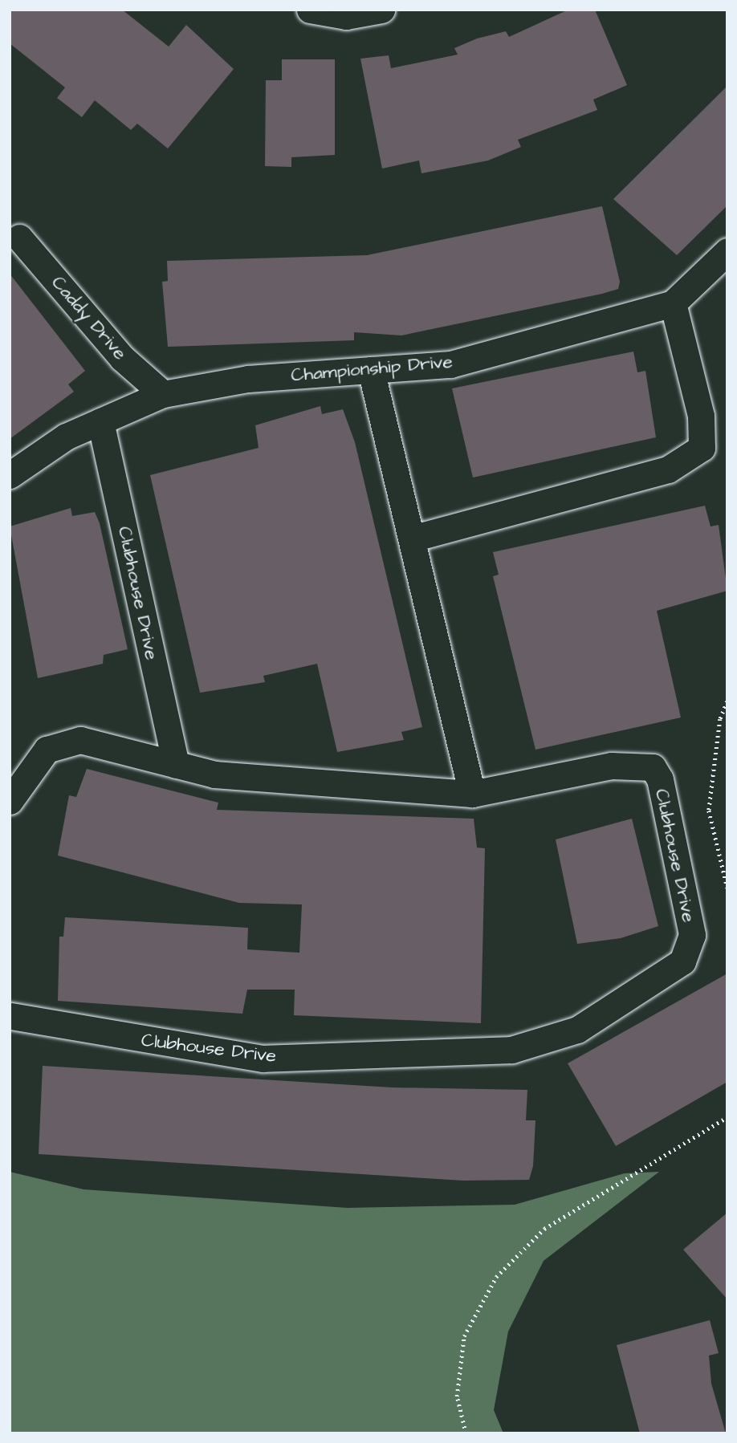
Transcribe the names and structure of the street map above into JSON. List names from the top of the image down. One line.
{"streets":{"street":["Caddy Drive","Championship Drive","Clubhouse Drive"]},"crossings":[["Caddy Drive","Championship Drive"],["Championship Drive","Clubhouse Drive"]]}
